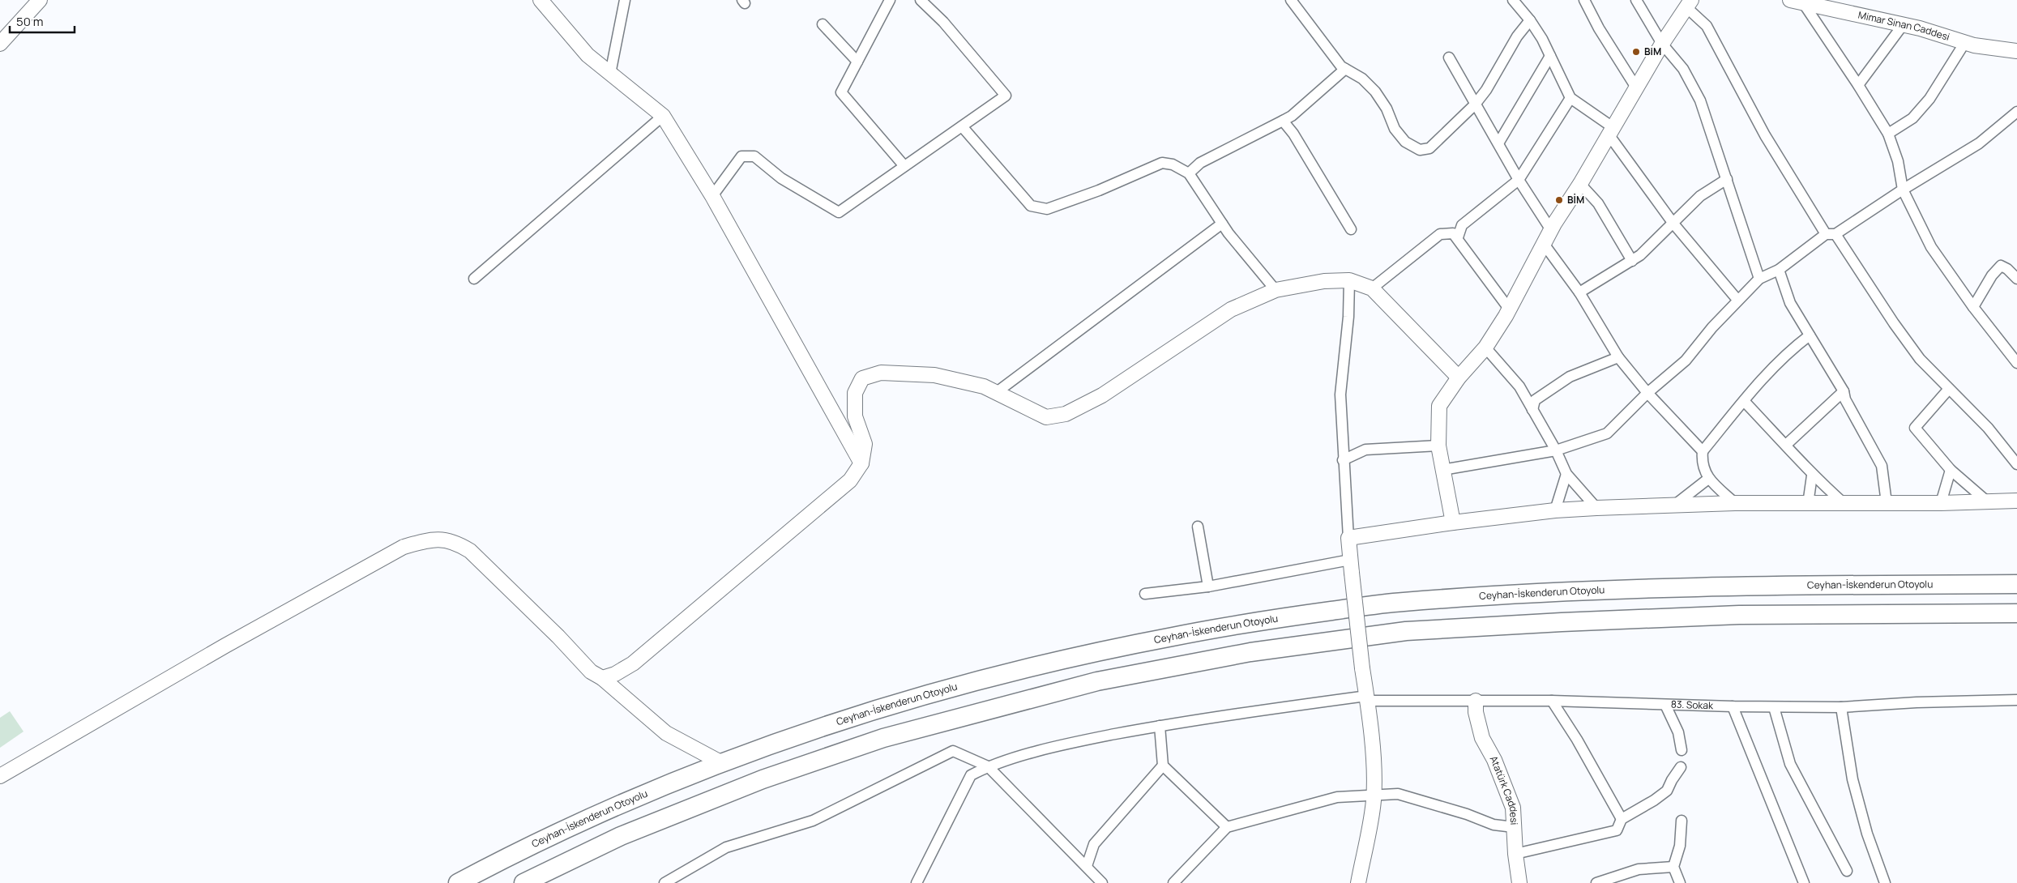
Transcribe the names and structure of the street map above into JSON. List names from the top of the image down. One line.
{"streets":{"highway":["Ceyhan-İskenderun Otoyolu"],"street":["Mimar Sinan Caddesi","83. Sokak","Atatürk Caddesi"]},"crossings":[["83. Sokak","Atatürk Caddesi"]],"places":["BiM","BİM"],"scale_bar":"50 m"}
